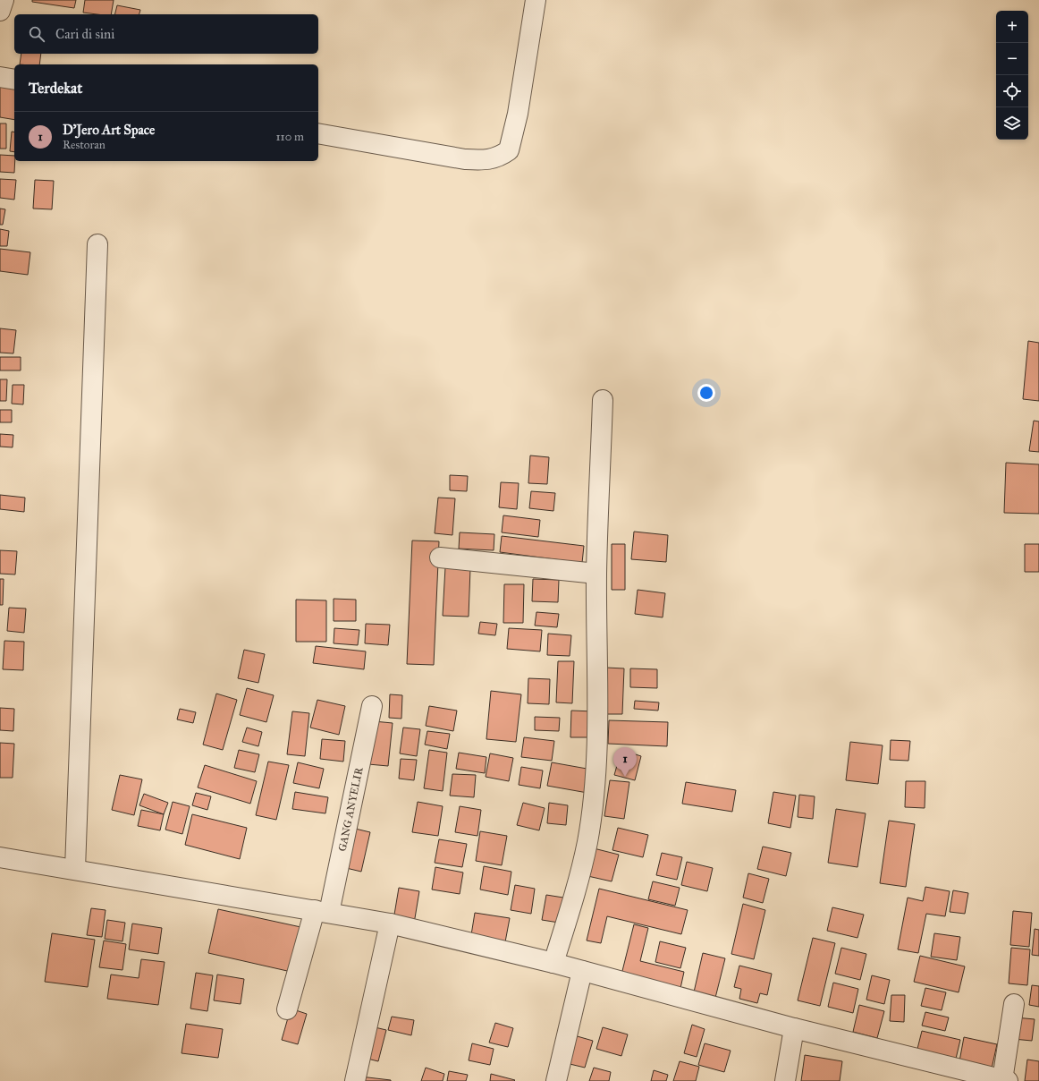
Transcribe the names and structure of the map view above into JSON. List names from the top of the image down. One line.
{"streets":{"street":["GANG ANYELIR"]},"page":{"map_buttons":["+","−"],"search":"Cari di sini","heading":"Terdekat","list":[{"mark":"1","name":"D'Jero Art Space","note":"Restoran","value":"110 m"}],"pins":"1"}}
